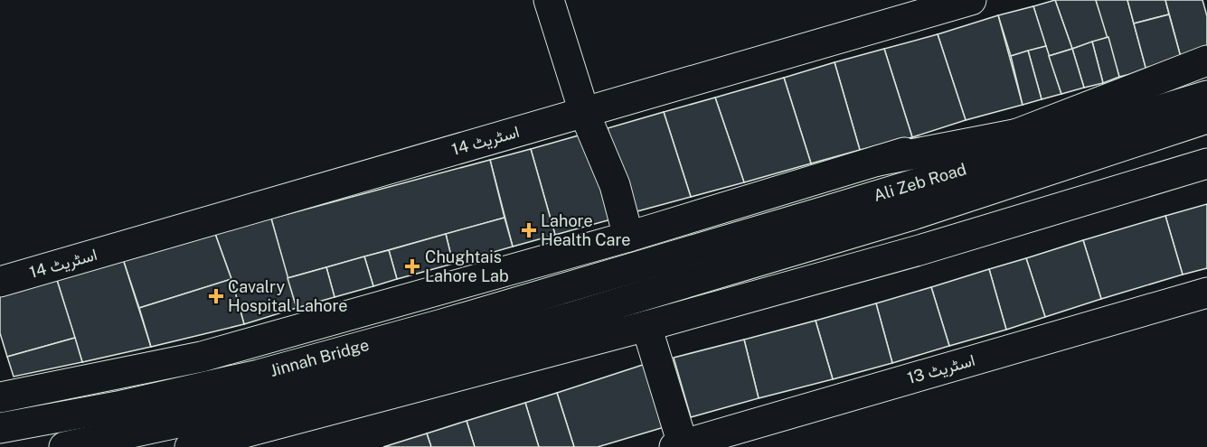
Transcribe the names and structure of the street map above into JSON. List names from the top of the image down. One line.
{"streets":{"street":["اسٹریٹ 14","Ali Zeb Road","Jinnah Bridge","اسٹریٹ 13"]},"crossings":[["Ali Zeb Road","Jinnah Bridge"]],"places":{"health":["Lahore Health Care","Chughtais Lahore Lab","Cavalry Hospital Lahore"]}}
